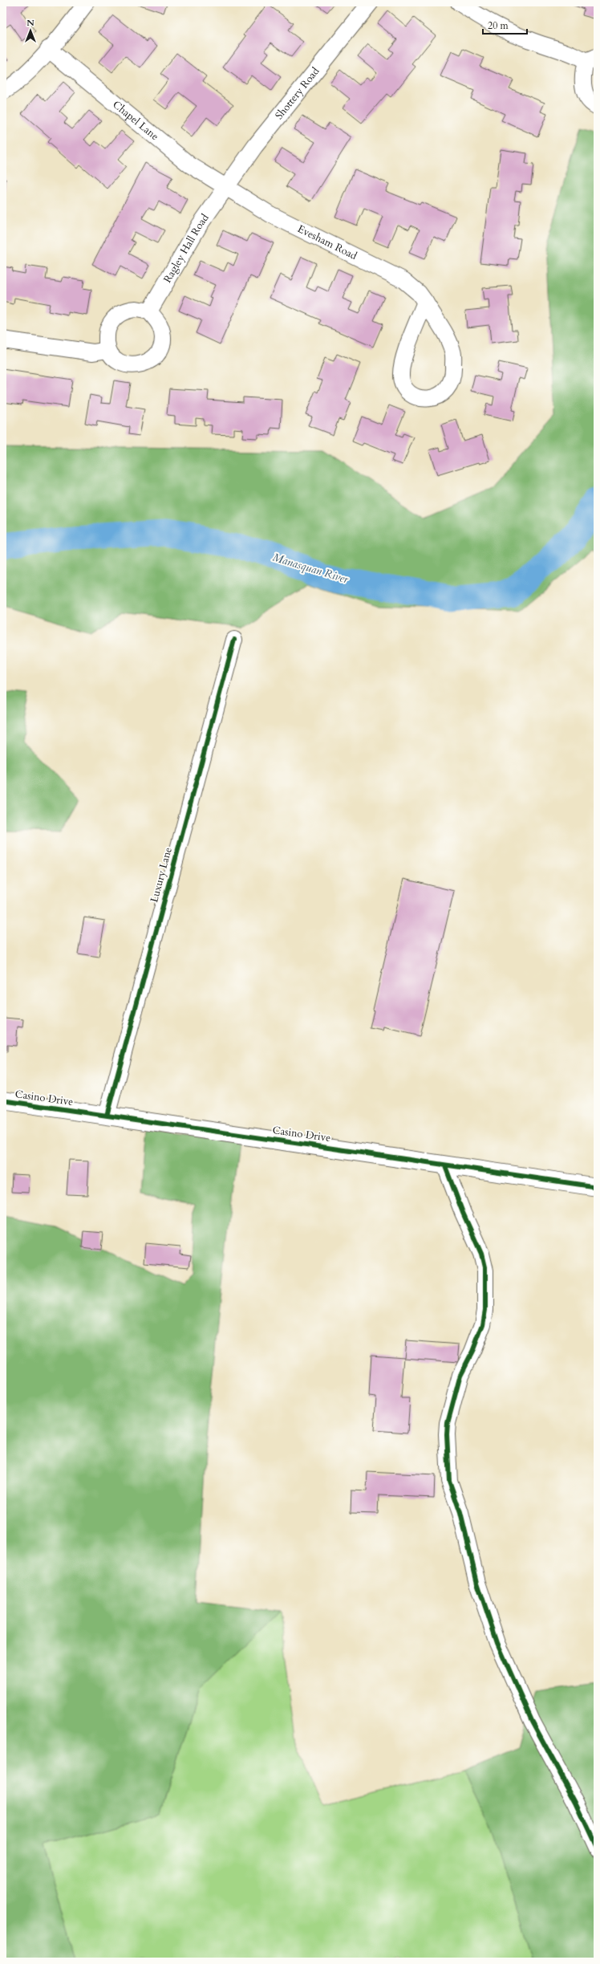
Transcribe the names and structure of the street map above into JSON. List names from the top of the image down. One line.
{"streets":{"street":["Shottery Road","Chapel Lane","Evesham Road","Ragley Hall Road","Luxury Lane","Casino Drive"]},"crossings":[["Shottery Road","Chapel Lane"],["Shottery Road","Evesham Road"],["Shottery Road","Ragley Hall Road"],["Chapel Lane","Evesham Road"],["Chapel Lane","Ragley Hall Road"],["Evesham Road","Ragley Hall Road"],["Luxury Lane","Casino Drive"]],"water":["Manasquan River"],"scale_bar":"20 m","north":"top"}
